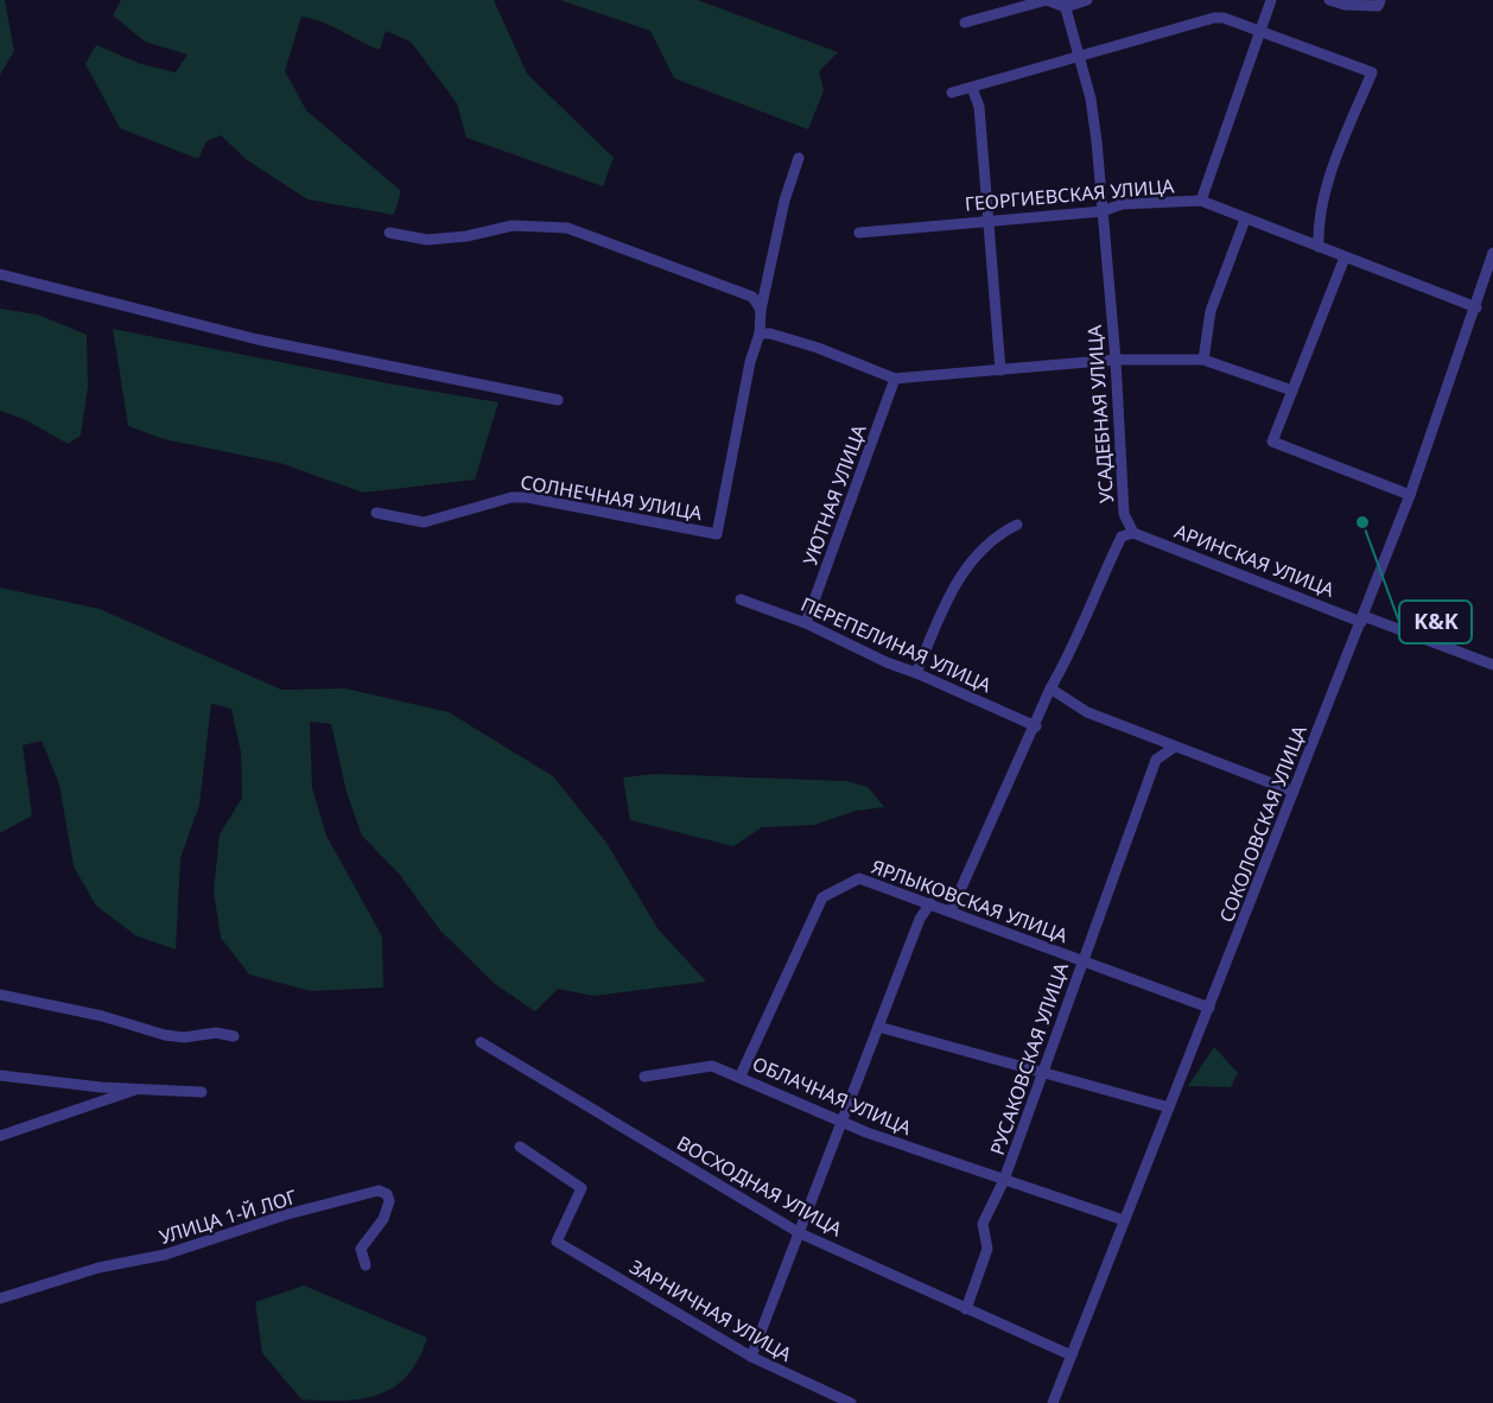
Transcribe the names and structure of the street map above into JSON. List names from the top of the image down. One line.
{"streets":{"street":["ГЕОРГИЕВСКАЯ УЛИЦА","УСАДЕБНАЯ УЛИЦА","УЮТНАЯ УЛИЦА","СОЛНЕЧНАЯ УЛИЦА","АРИНСКАЯ УЛИЦА","ПЕРЕПЕЛИНАЯ УЛИЦА","СОКОЛОВСКАЯ УЛИЦА","ЯРЛЫКОВСКАЯ УЛИЦА","РУСАКОВСКАЯ УЛИЦА","ОБЛАЧНАЯ УЛИЦА","ВОСХОДНАЯ УЛИЦА","УЛИЦА 1-Й ЛОГ","ЗАРНИЧНАЯ УЛИЦА"]},"crossings":[["ГЕОРГИЕВСКАЯ УЛИЦА","УСАДЕБНАЯ УЛИЦА"],["ГЕОРГИЕВСКАЯ УЛИЦА","СОКОЛОВСКАЯ УЛИЦА"],["УСАДЕБНАЯ УЛИЦА","АРИНСКАЯ УЛИЦА"],["УЮТНАЯ УЛИЦА","ПЕРЕПЕЛИНАЯ УЛИЦА"],["АРИНСКАЯ УЛИЦА","СОКОЛОВСКАЯ УЛИЦА"],["СОКОЛОВСКАЯ УЛИЦА","ЯРЛЫКОВСКАЯ УЛИЦА"],["СОКОЛОВСКАЯ УЛИЦА","ОБЛАЧНАЯ УЛИЦА"],["СОКОЛОВСКАЯ УЛИЦА","ВОСХОДНАЯ УЛИЦА"],["ЯРЛЫКОВСКАЯ УЛИЦА","РУСАКОВСКАЯ УЛИЦА"],["ЯРЛЫКОВСКАЯ УЛИЦА","ОБЛАЧНАЯ УЛИЦА"],["РУСАКОВСКАЯ УЛИЦА","ОБЛАЧНАЯ УЛИЦА"],["РУСАКОВСКАЯ УЛИЦА","ВОСХОДНАЯ УЛИЦА"]],"places":["K&K"]}
